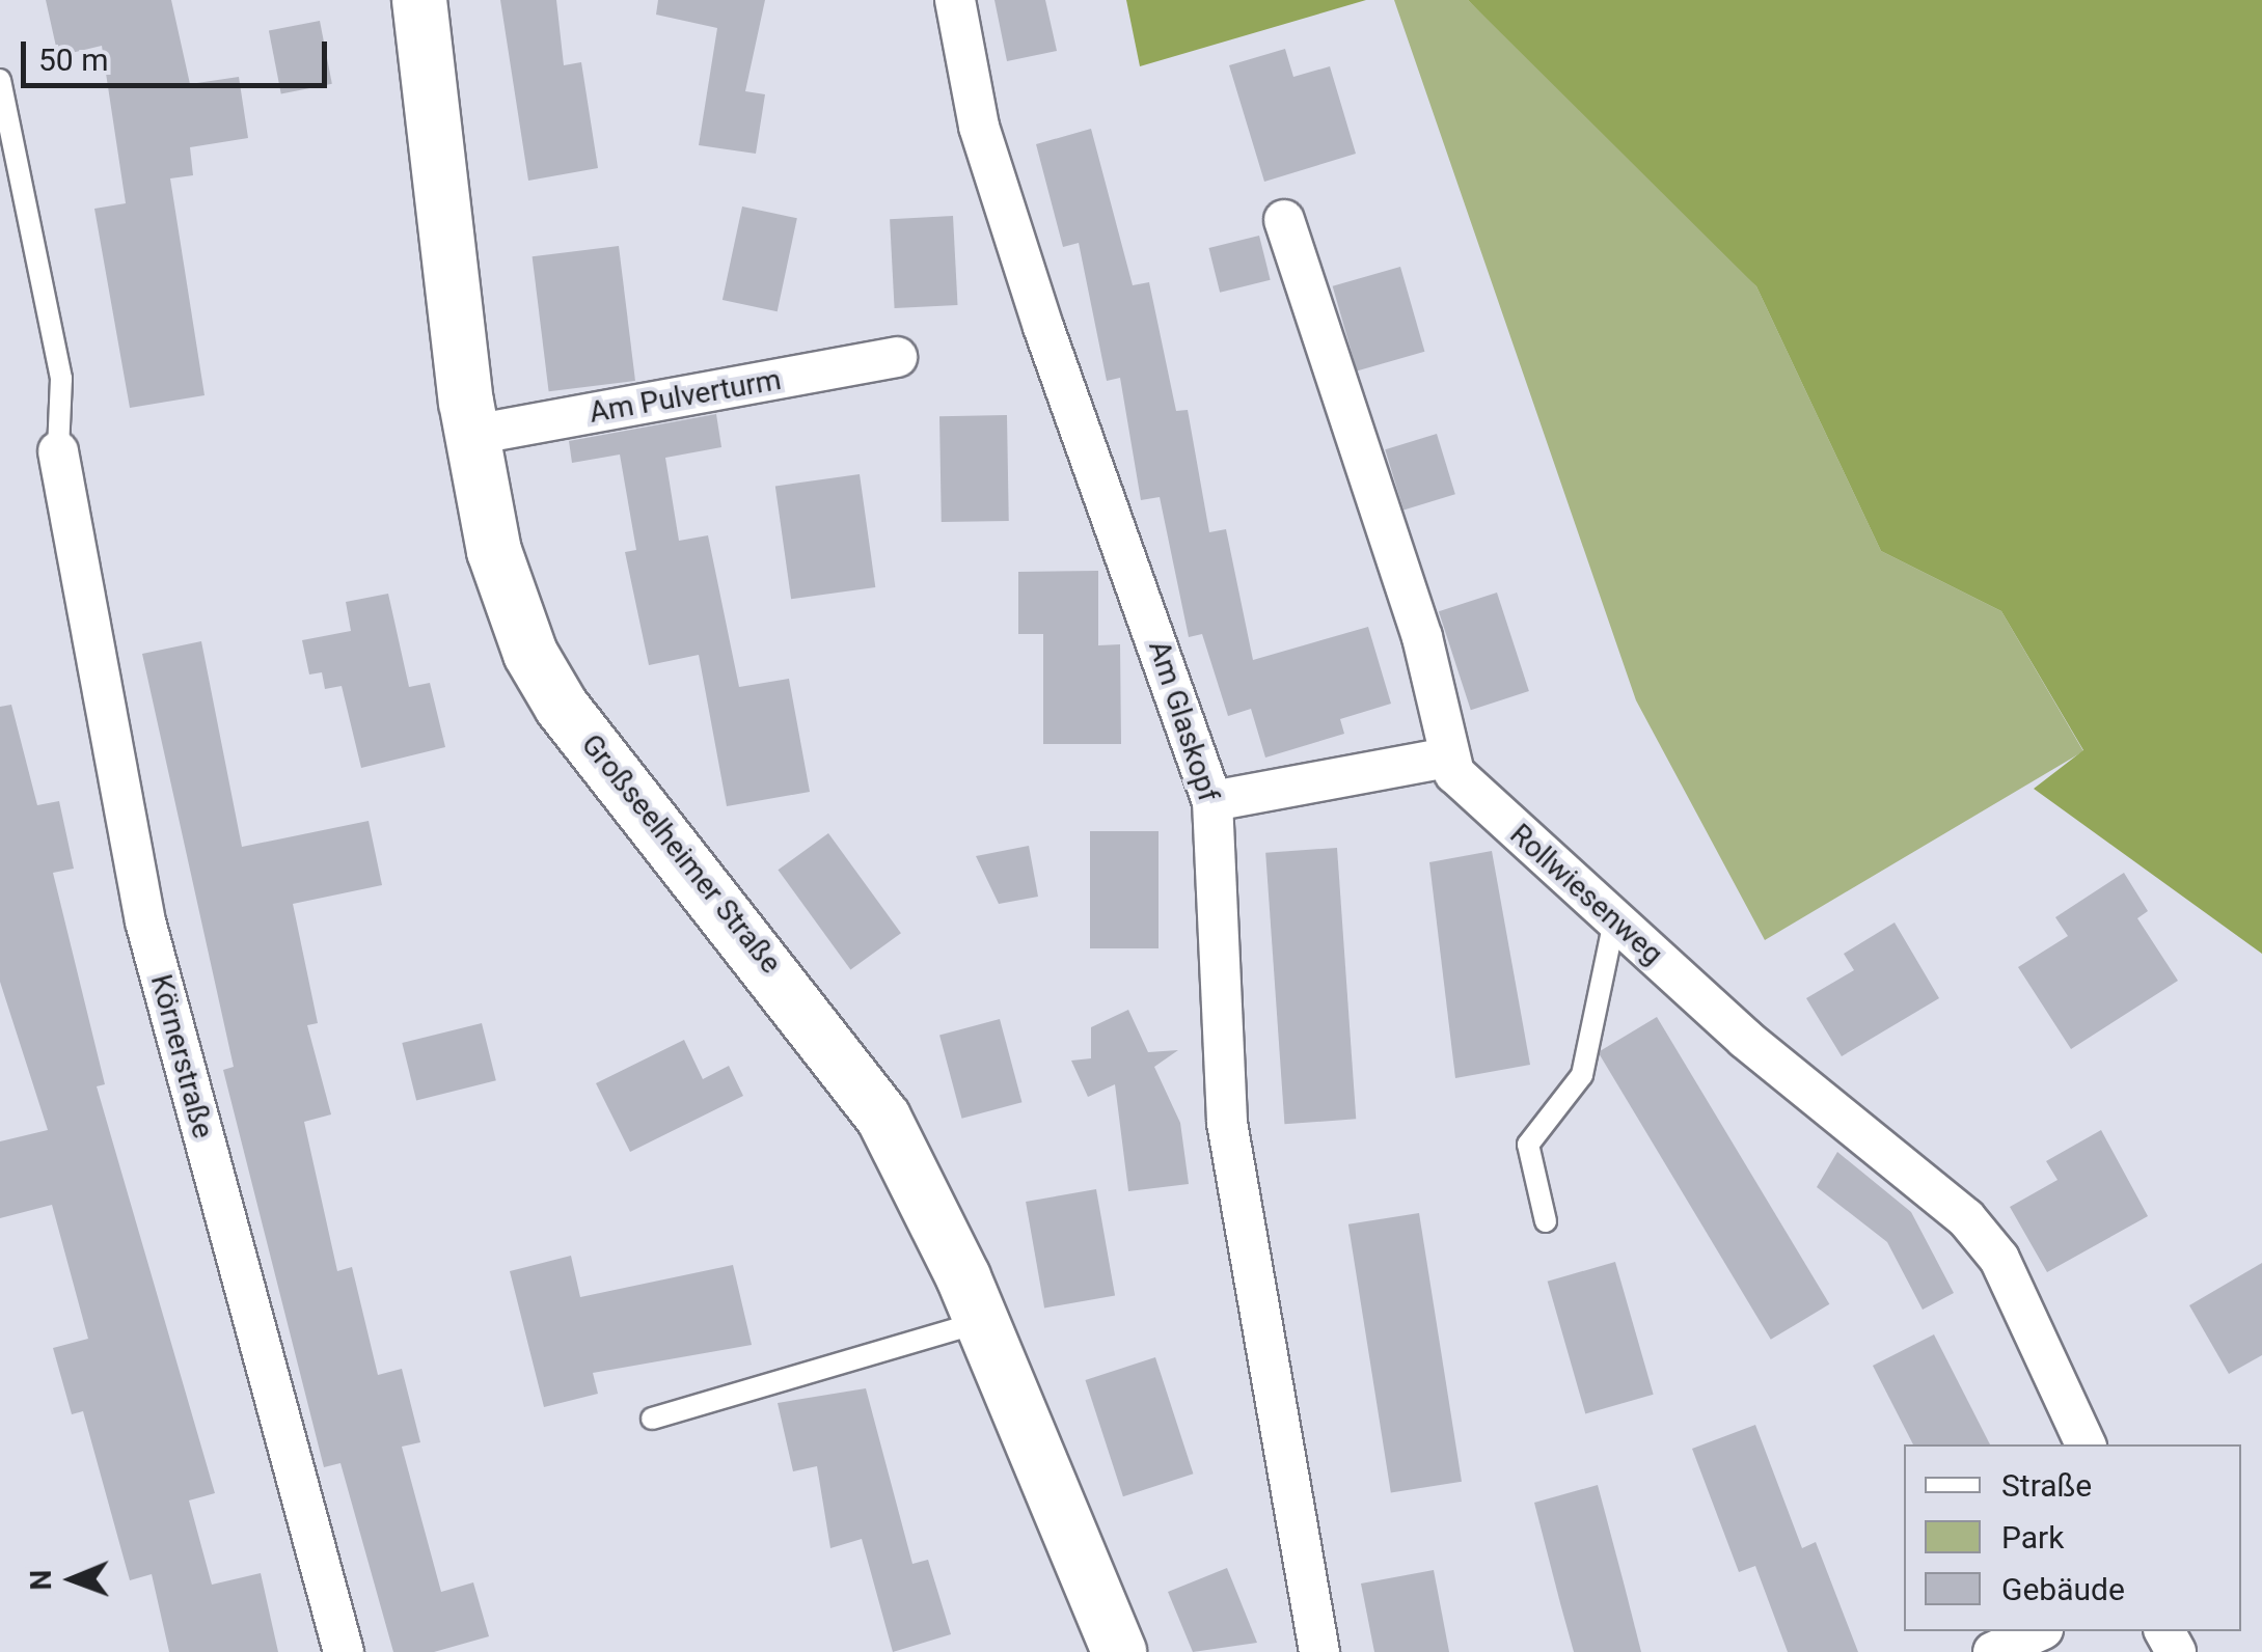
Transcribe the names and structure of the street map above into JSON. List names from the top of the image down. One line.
{"streets":{"main road":["Großseelheimer Straße"],"street":["Am Pulverturm","Am Glaskopf","Rollwiesenweg","Körnerstraße"]},"crossings":[["Am Pulverturm","Großseelheimer Straße"]],"legend":["Straße","Park","Gebäude"],"scale_bar":"50 m","north":"left"}
